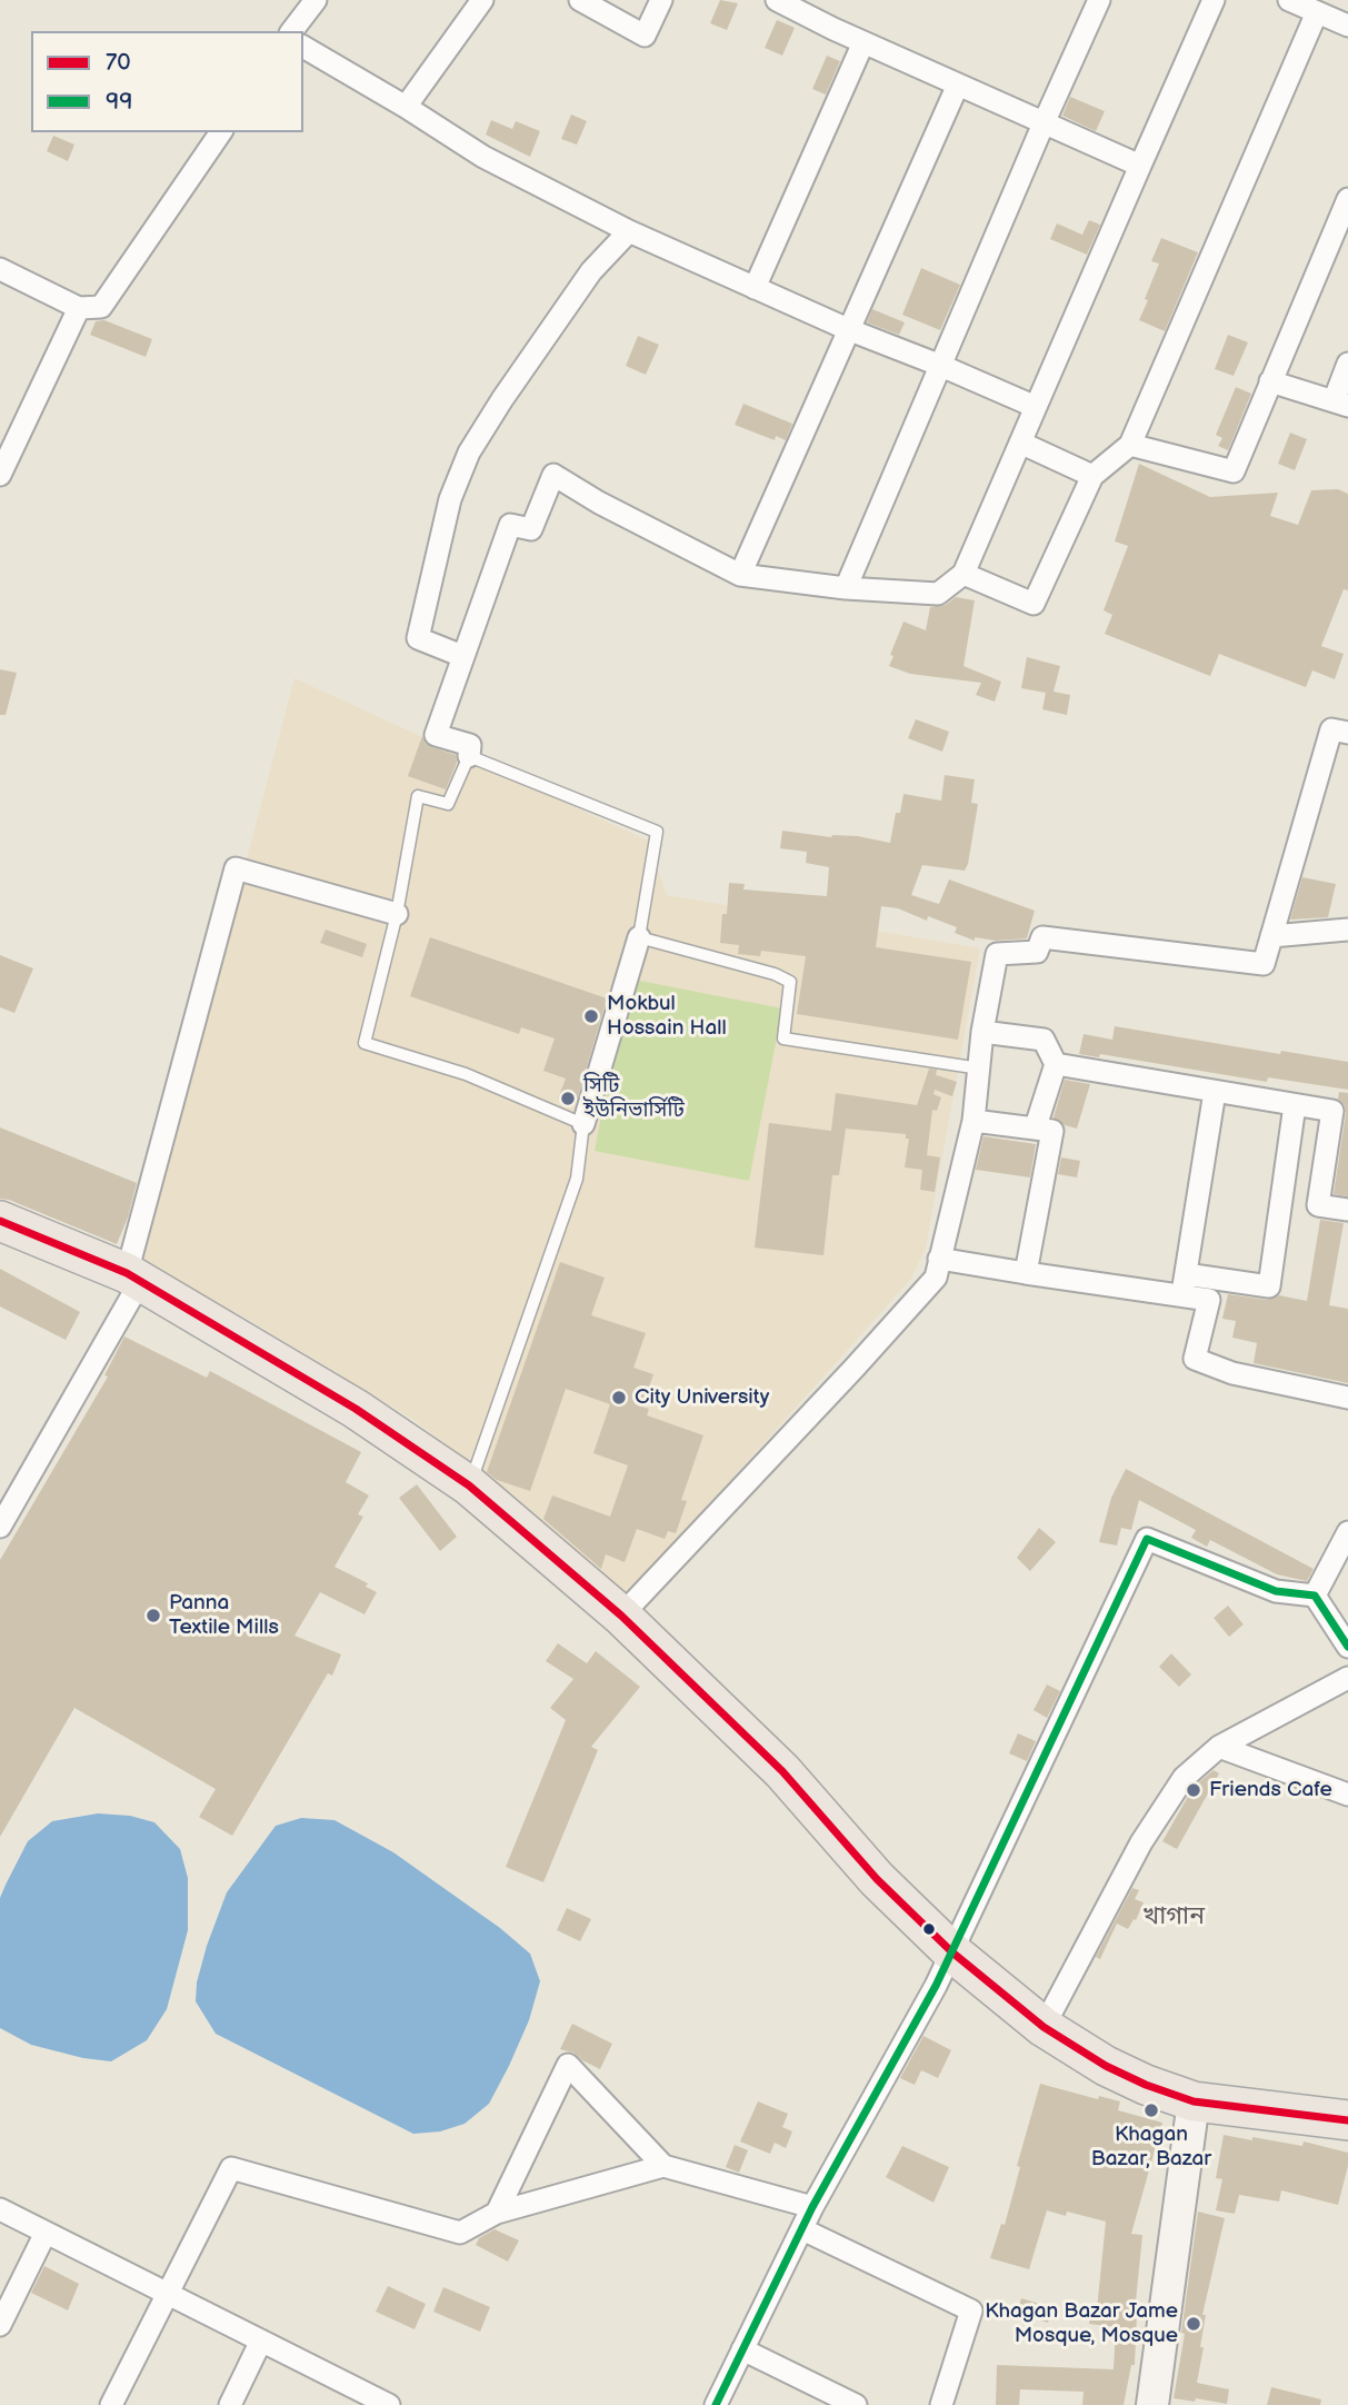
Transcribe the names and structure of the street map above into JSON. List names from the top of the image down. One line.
{"districts":["খাগান"],"places":["Mokbul Hossain Hall","সিটি ইউনিভার্সিটি","City University","Panna Textile Mills","Friends Cafe","Khagan Bazar, Bazar","Khagan Bazar Jame Mosque, Mosque"],"lines":["transit line 70","transit line 99"],"legend":["70","99"]}
